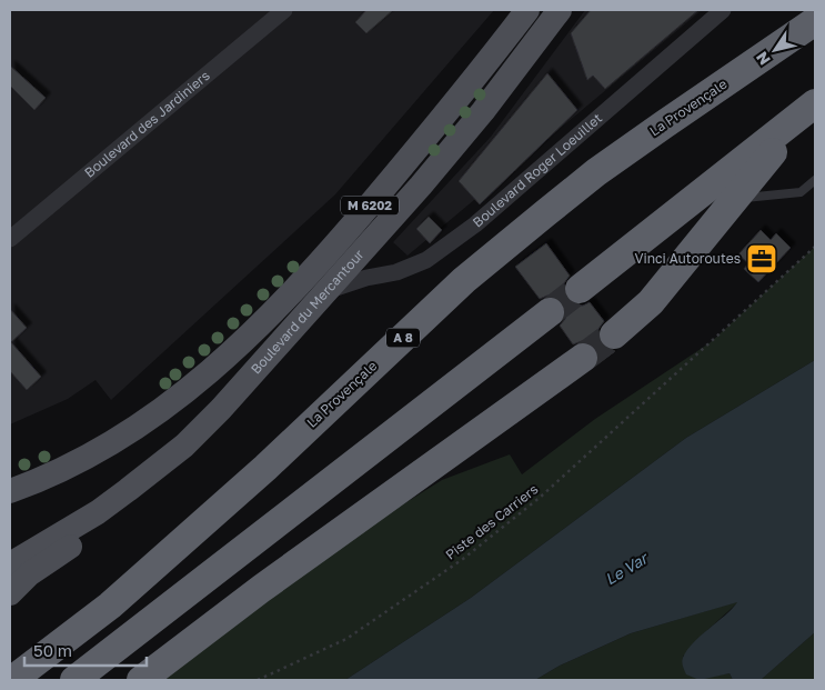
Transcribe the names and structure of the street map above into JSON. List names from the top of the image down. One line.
{"streets":{"highway":["La Provençale","A 8"],"main road":["M 6202","Boulevard du Mercantour"],"street":["Boulevard des Jardiniers","Boulevard Roger Loeuillet"],"path":["Piste des Carriers"]},"crossings":[["Boulevard Roger Loeuillet","Boulevard du Mercantour"],["M 6202","Boulevard du Mercantour"]],"water":["Le Var"],"places":{"office":["Vinci Autoroutes"]},"scale_bar":"50 m","north":"bottom left"}
